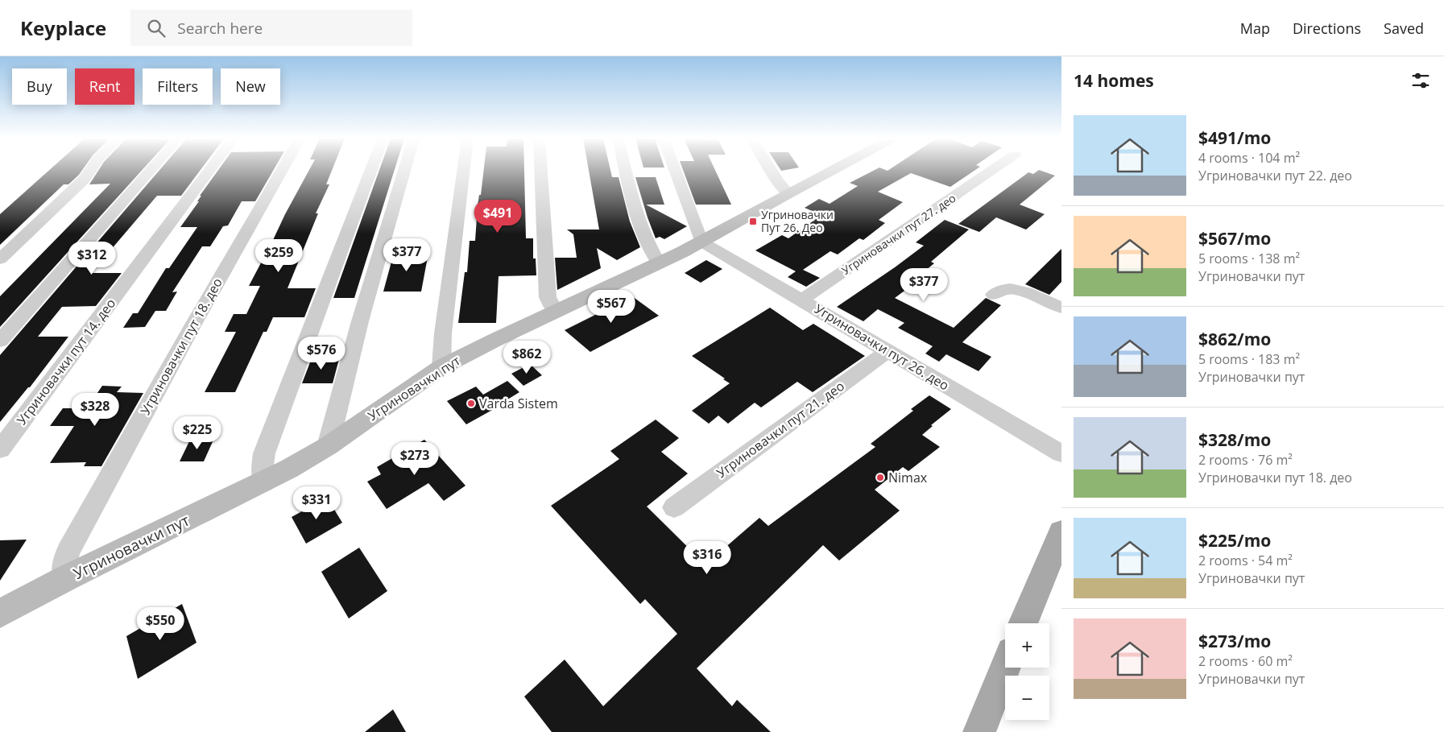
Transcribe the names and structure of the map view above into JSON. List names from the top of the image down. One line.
{"streets":{"street":["Угриновачки пут 27. део","Угриновачки пут 18. део","Угриновачки пут 26. део","Угриновачки пут 14. део","Угриновачки пут","Угриновачки пут 21. део"]},"crossings":[["Угриновачки пут 27. део","Угриновачки пут 26. део"],["Угриновачки пут 18. део","Угриновачки пут"],["Угриновачки пут 26. део","Угриновачки пут"],["Угриновачки пут 26. део","Угриновачки пут 21. део"]],"places":{"transit":["Угриновачки Пут 26. Део"],"other":["Varda Sistem","Nimax"]},"page":{"header":"Keyplace","search":"Search here","nav":["Map","Directions","Saved"],"heading":"14 homes","chip":["Buy","Rent","Filters","New"],"list":[{"name":"$491/mo","note":"4 rooms · 104 m² · Угриновачки пут 22. део"},{"name":"$567/mo","note":"5 rooms · 138 m² · Угриновачки пут"},{"name":"$862/mo","note":"5 rooms · 183 m² · Угриновачки пут"},{"name":"$328/mo","note":"2 rooms · 76 m² · Угриновачки пут 18. део"},{"name":"$225/mo","note":"2 rooms · 54 m² · Угриновачки пут"},{"name":"$273/mo","note":"2 rooms · 60 m² · Угриновачки пут"}],"price":["$491","$377","$259","$312","$377","$567","$576","$862","$328","$225","$273","$331","$316","$550"],"map_buttons":["+","−"]}}
